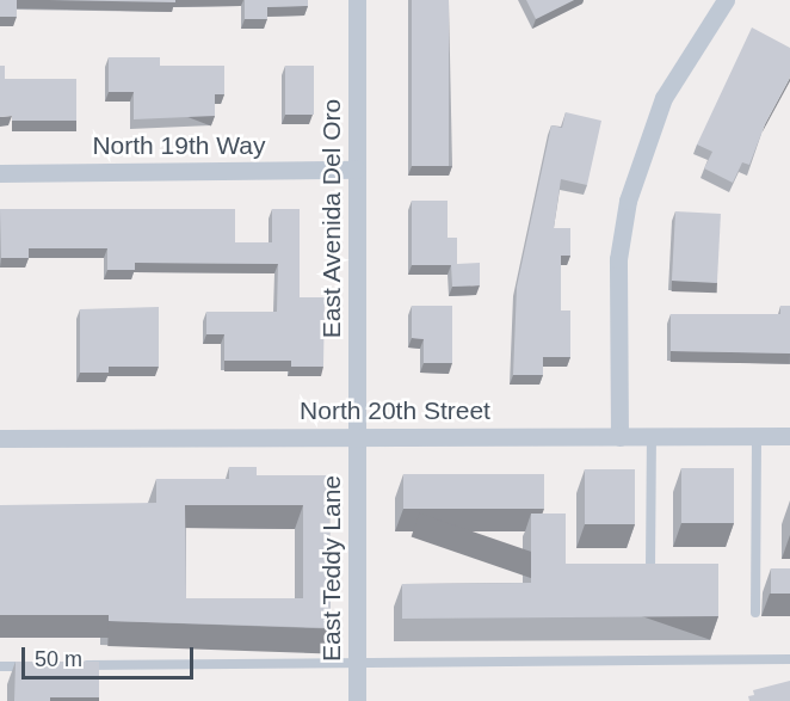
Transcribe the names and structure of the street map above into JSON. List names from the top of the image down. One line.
{"streets":{"street":["North 19th Way","East Avenida Del Oro","North 20th Street","East Teddy Lane"]},"crossings":[["North 19th Way","East Avenida Del Oro"],["East Avenida Del Oro","North 20th Street"],["East Avenida Del Oro","East Teddy Lane"],["North 20th Street","East Teddy Lane"]],"scale_bar":"50 m"}
